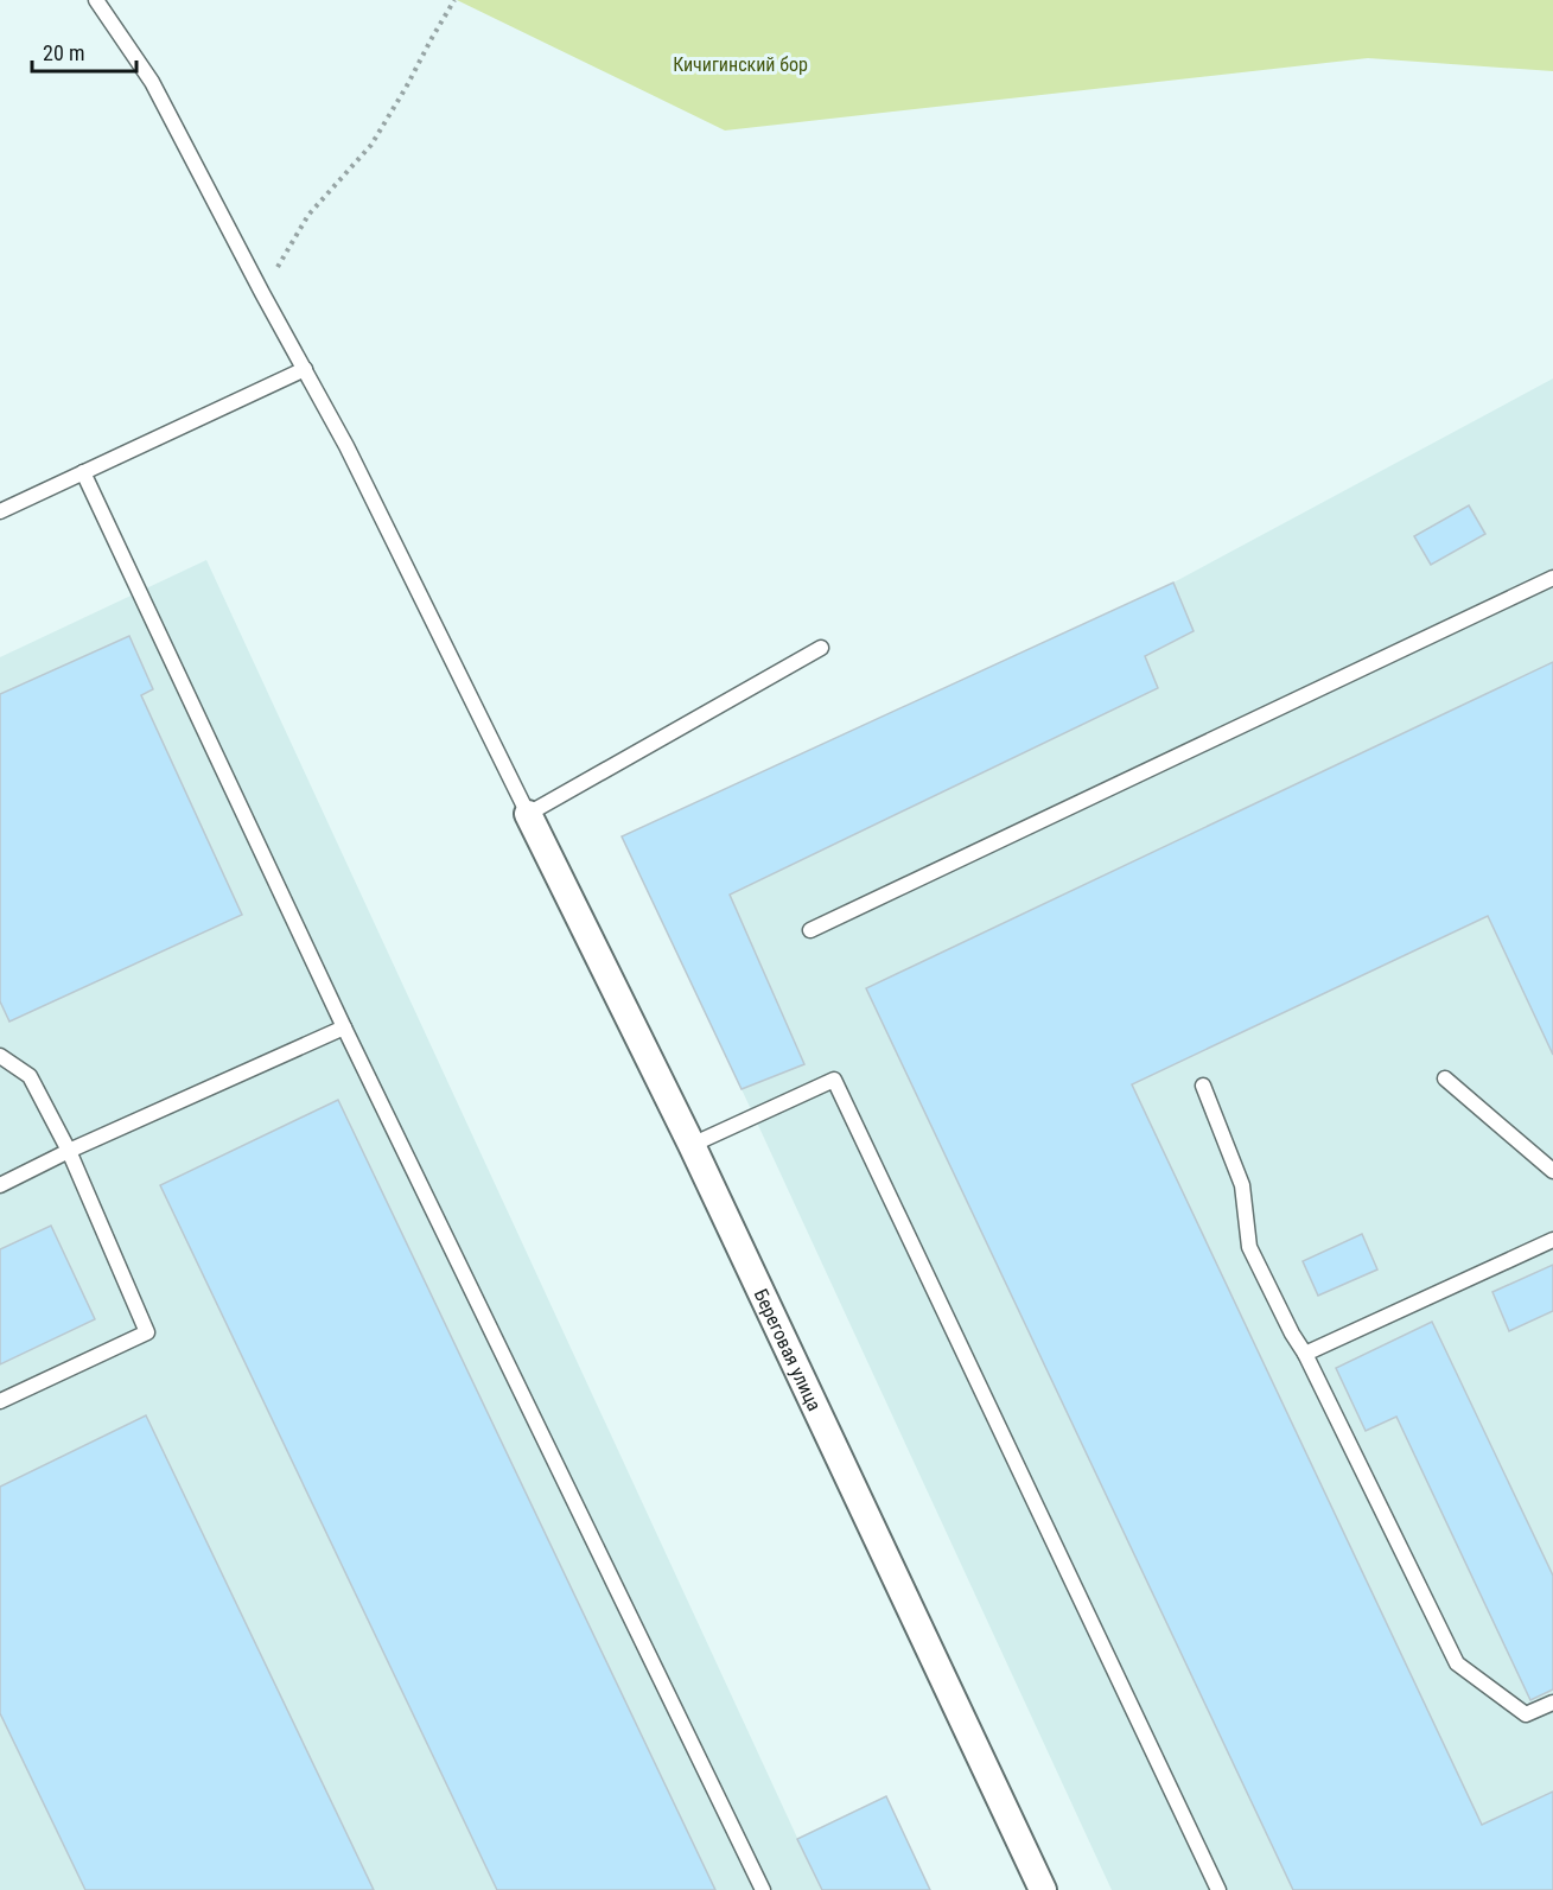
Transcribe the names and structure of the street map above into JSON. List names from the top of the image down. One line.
{"streets":{"street":["Береговая улица"]},"parks":["Кичигинский бор"],"scale_bar":"20 m"}
